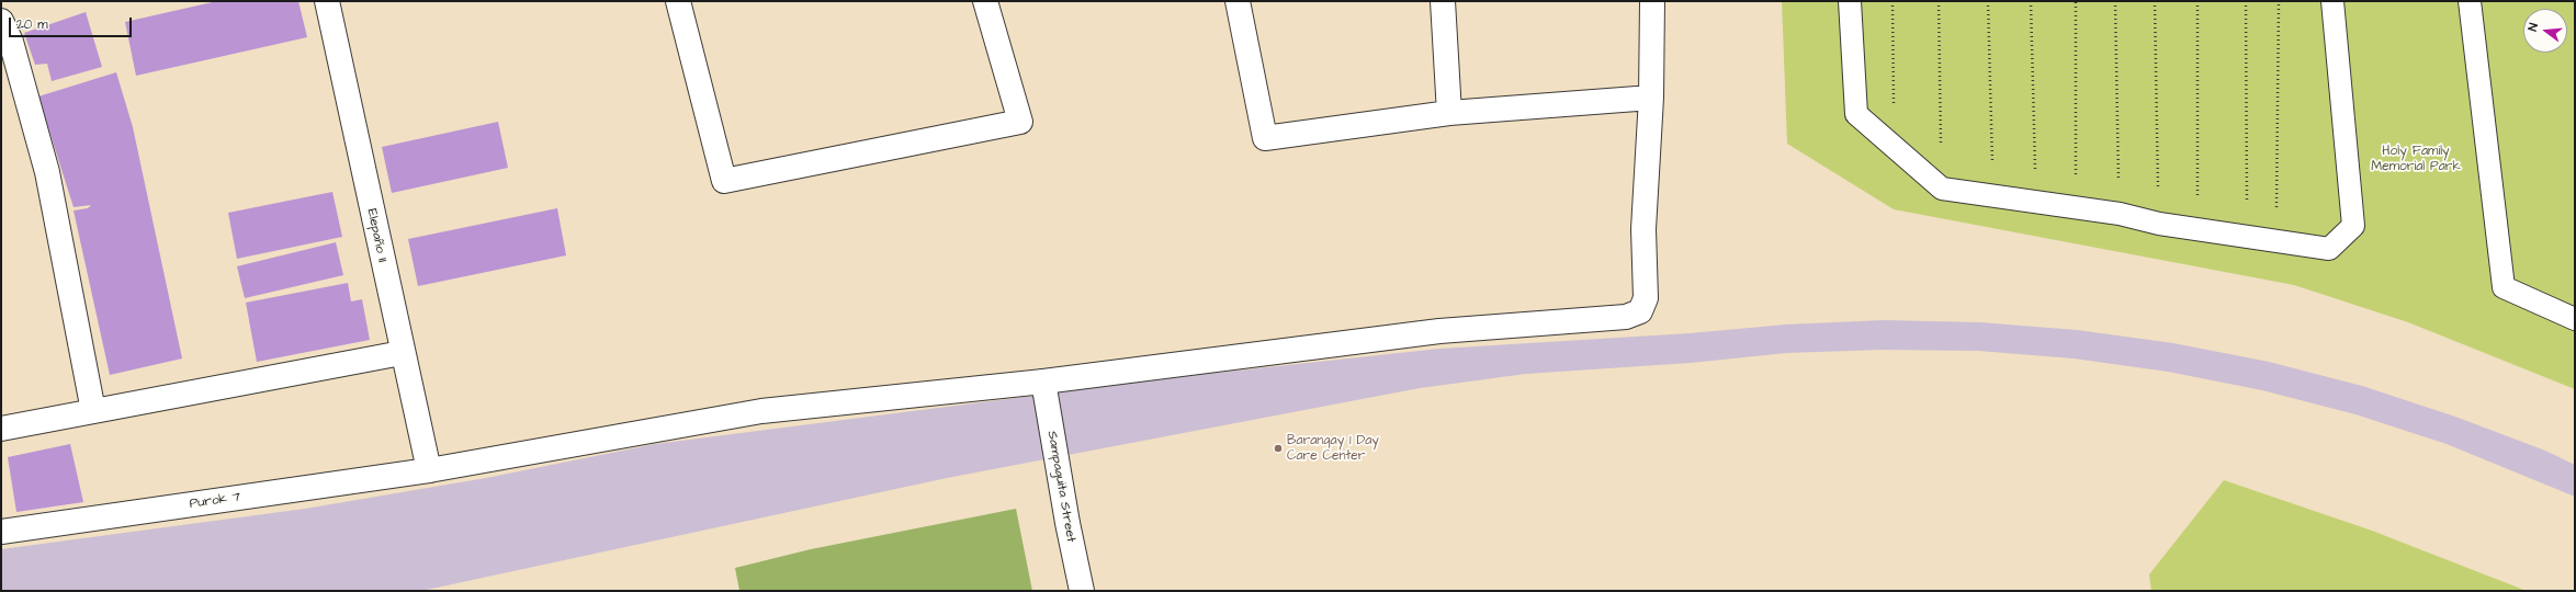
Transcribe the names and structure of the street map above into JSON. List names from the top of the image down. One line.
{"streets":{"street":["Elepaño II","Sampaguita Street","Purok 7"]},"crossings":[["Elepaño II","Purok 7"],["Sampaguita Street","Purok 7"]],"parks":["Holy Family Memorial Park"],"places":["Barangay 1 Day Care Center"],"scale_bar":"20 m","north":"left"}
